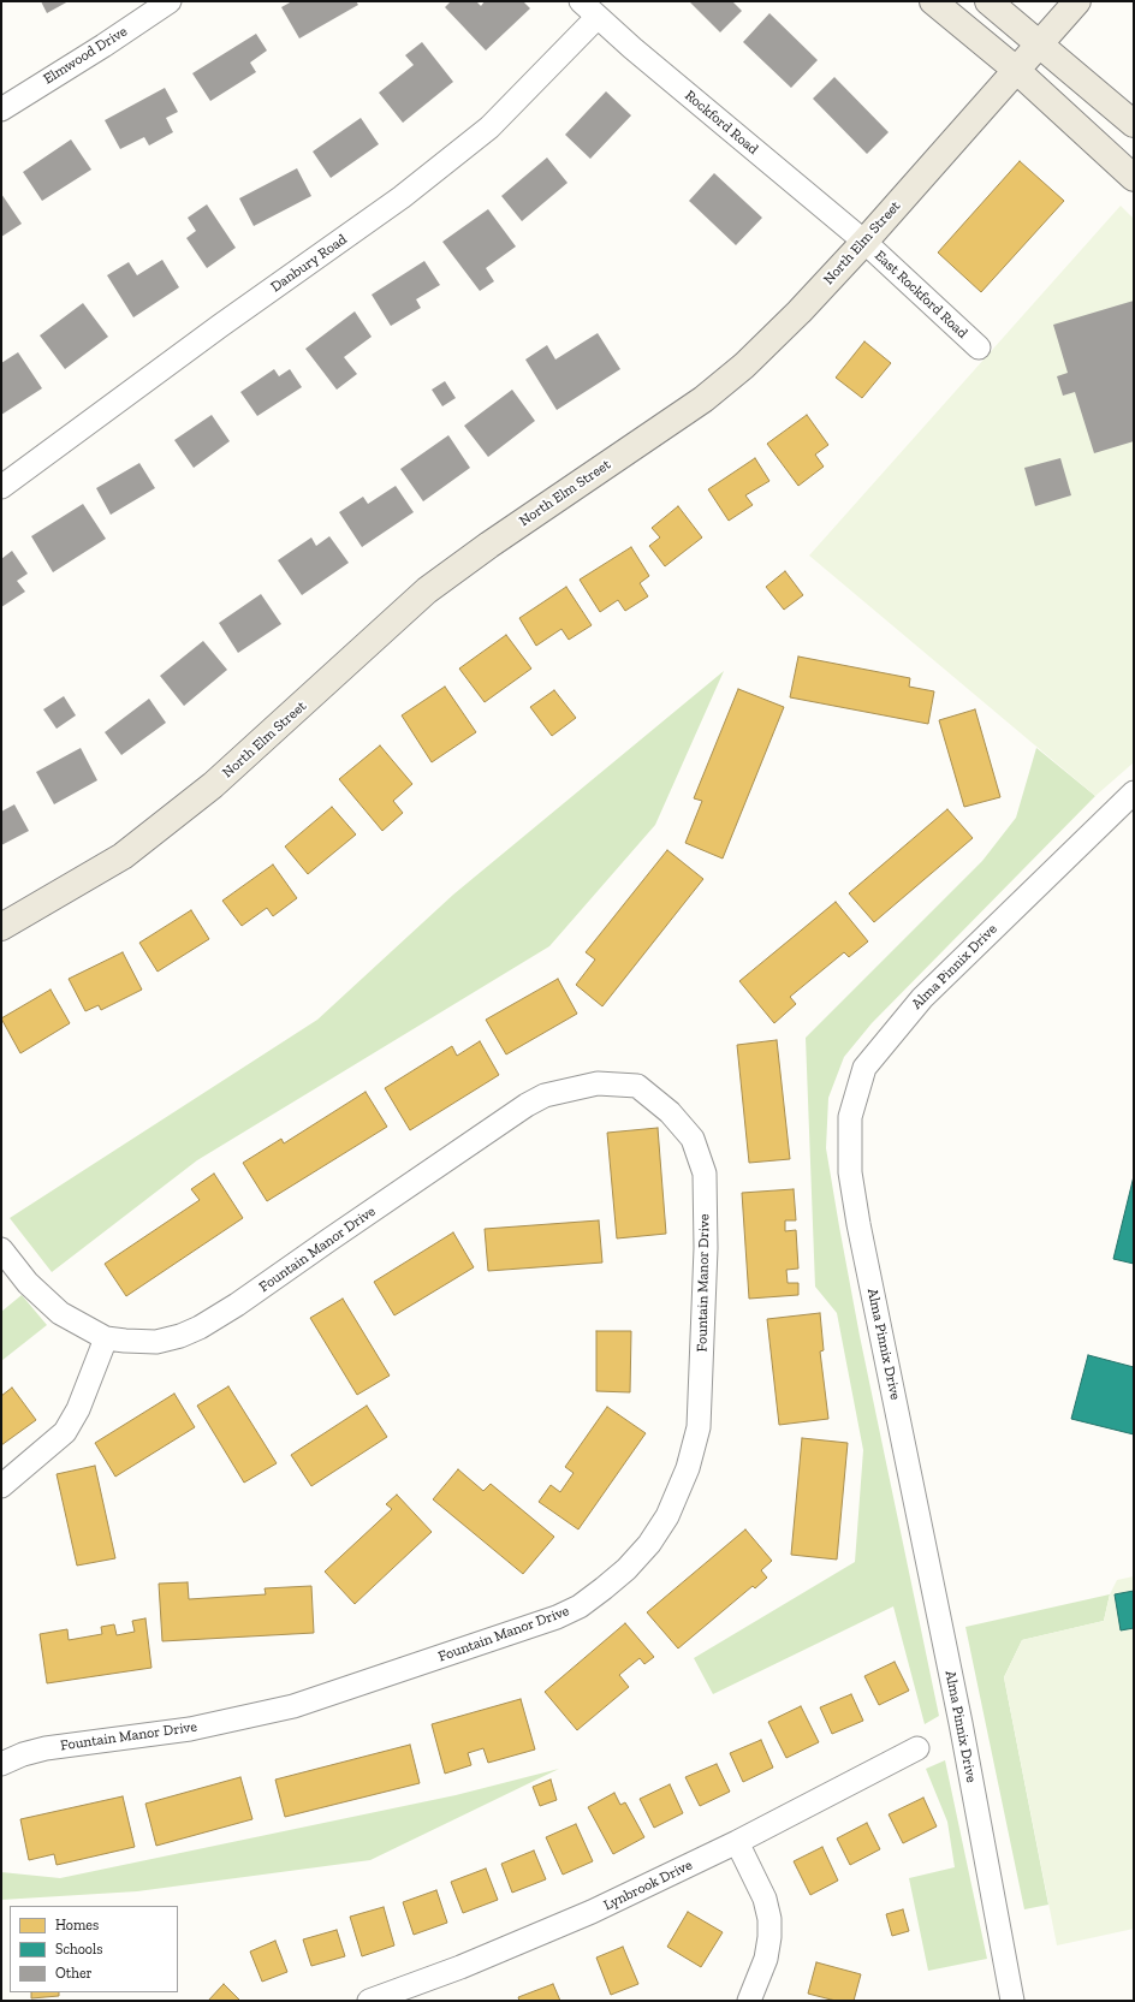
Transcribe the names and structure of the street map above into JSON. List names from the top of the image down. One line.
{"streets":{"main road":["North Elm Street"],"street":["Elmwood Drive","Rockford Road","Danbury Road","East Rockford Road","Alma Pinnix Drive","Fountain Manor Drive","Lynbrook Drive"]},"crossings":[["Rockford Road","North Elm Street"],["Rockford Road","Danbury Road"],["Rockford Road","East Rockford Road"],["North Elm Street","East Rockford Road"]],"legend":["Homes","Schools","Other"]}
